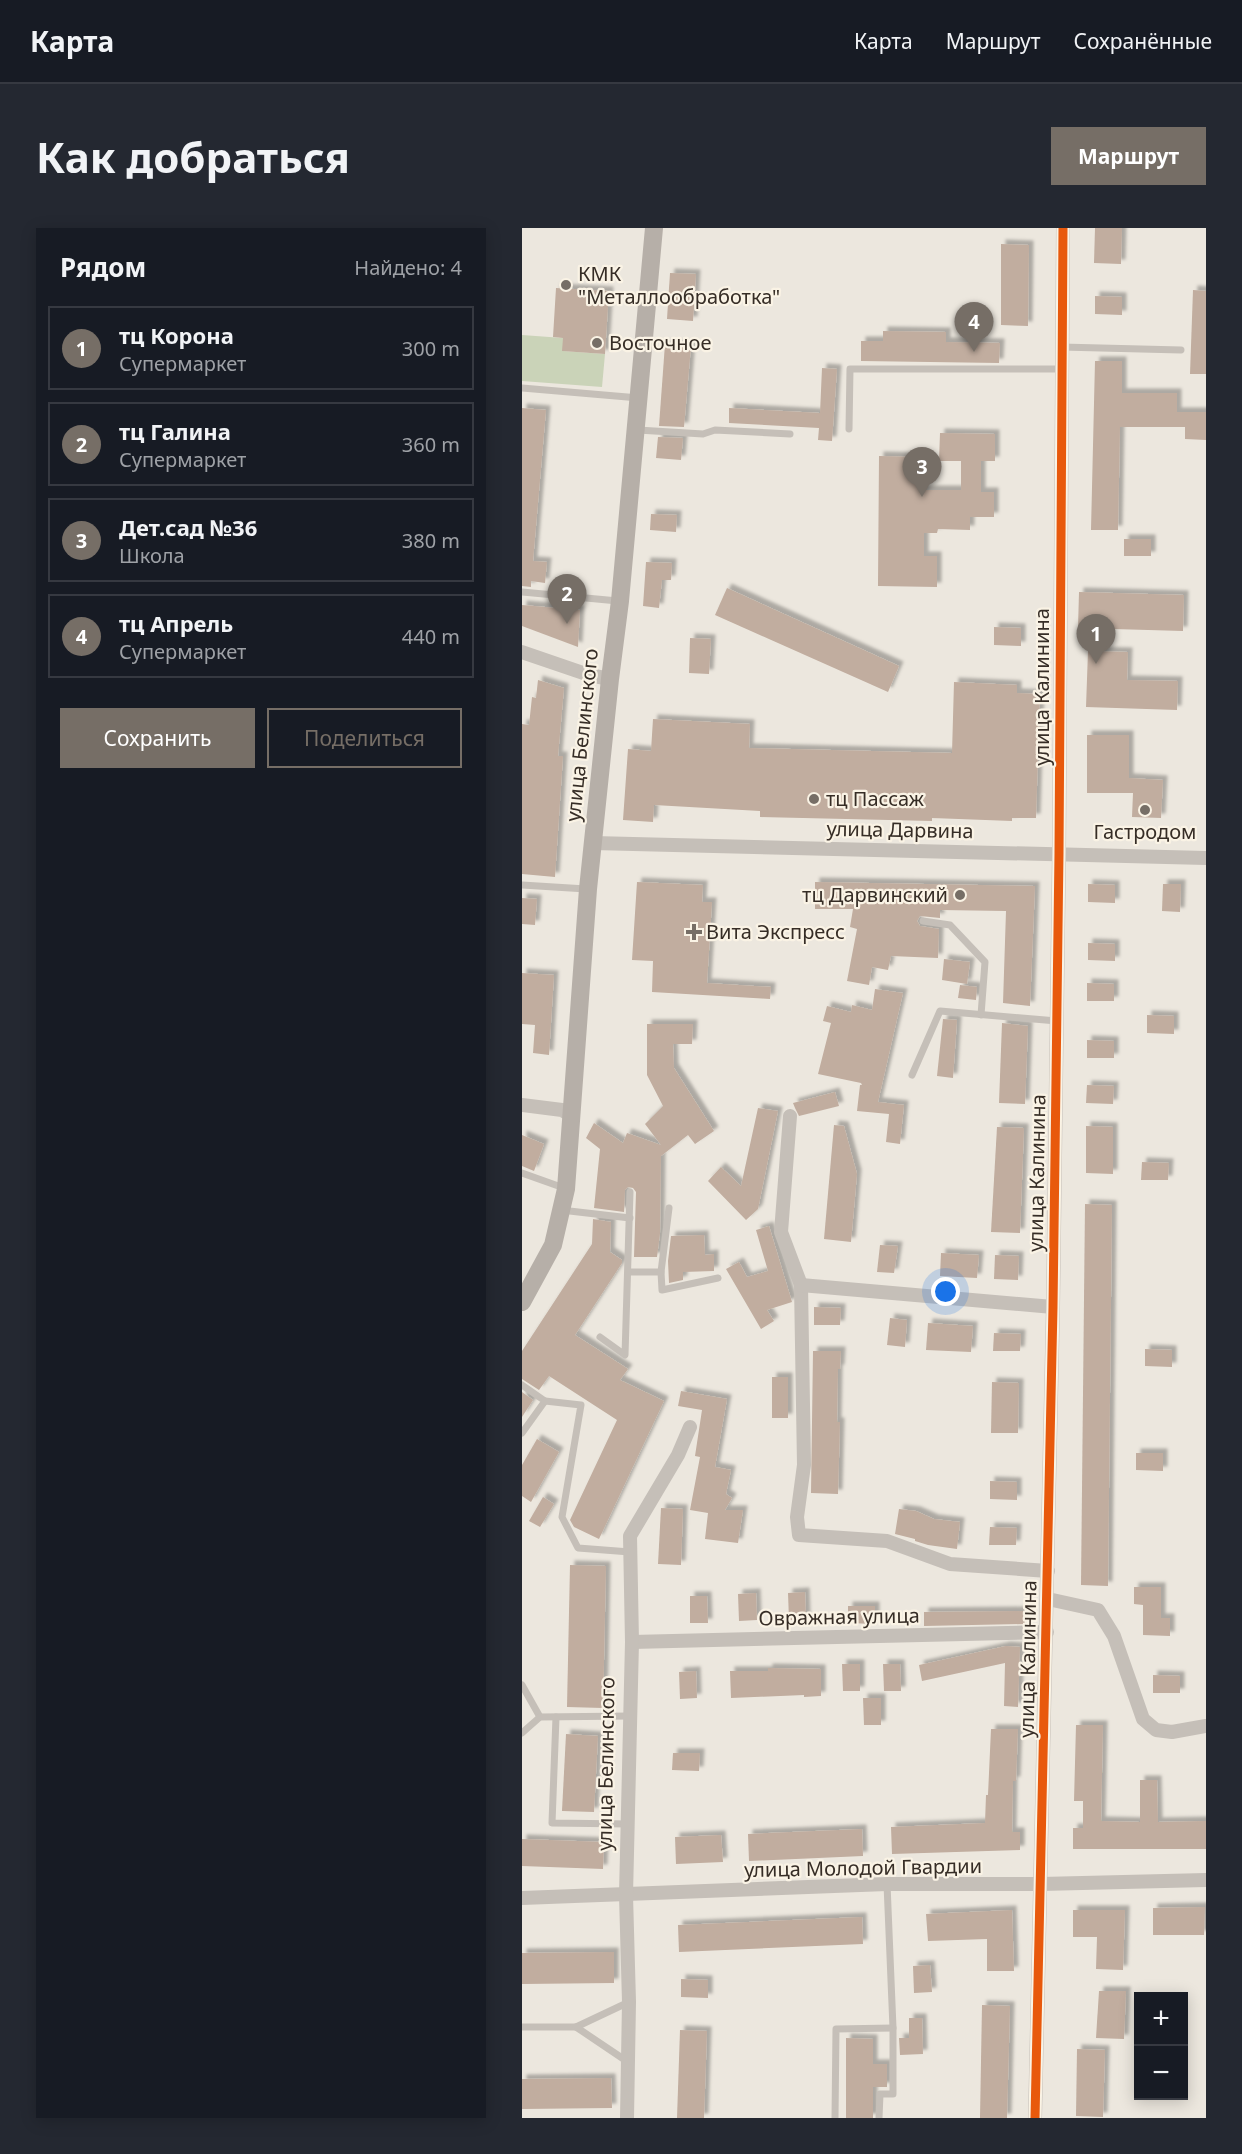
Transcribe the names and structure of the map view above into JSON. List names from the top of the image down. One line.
{"streets":{"street":["улица Калинина","улица Белинского","улица Дарвина","Овражная улица","улица Молодой Гвардии"]},"crossings":[["улица Калинина","улица Дарвина"],["улица Калинина","Овражная улица"],["улица Калинина","улица Молодой Гвардии"],["улица Белинского","улица Дарвина"],["улица Белинского","Овражная улица"],["улица Белинского","улица Молодой Гвардии"]],"places":{"other":["КМК \"Металлообработка\"","Восточное","тц Пассаж","Гастродом","тц Дарвинский"],"health":["Вита Экспресс"]},"page":{"header":"Карта","nav":["Карта","Маршрут","Сохранённые"],"buttons":["Маршрут",["Сохранить","Поделиться"]],"title":"Как добраться","heading":["Рядом","Найдено: 4"],"pins":["4","3","2","1"],"list":[{"mark":"1","name":"тц Корона","note":"Супермаркет","value":"300 m"},{"mark":"2","name":"тц Галина","note":"Супермаркет","value":"360 m"},{"mark":"3","name":"Дет.сад №36","note":"Школа","value":"380 m"},{"mark":"4","name":"тц Апрель","note":"Супермаркет","value":"440 m"}],"map_buttons":["+","−"]}}
